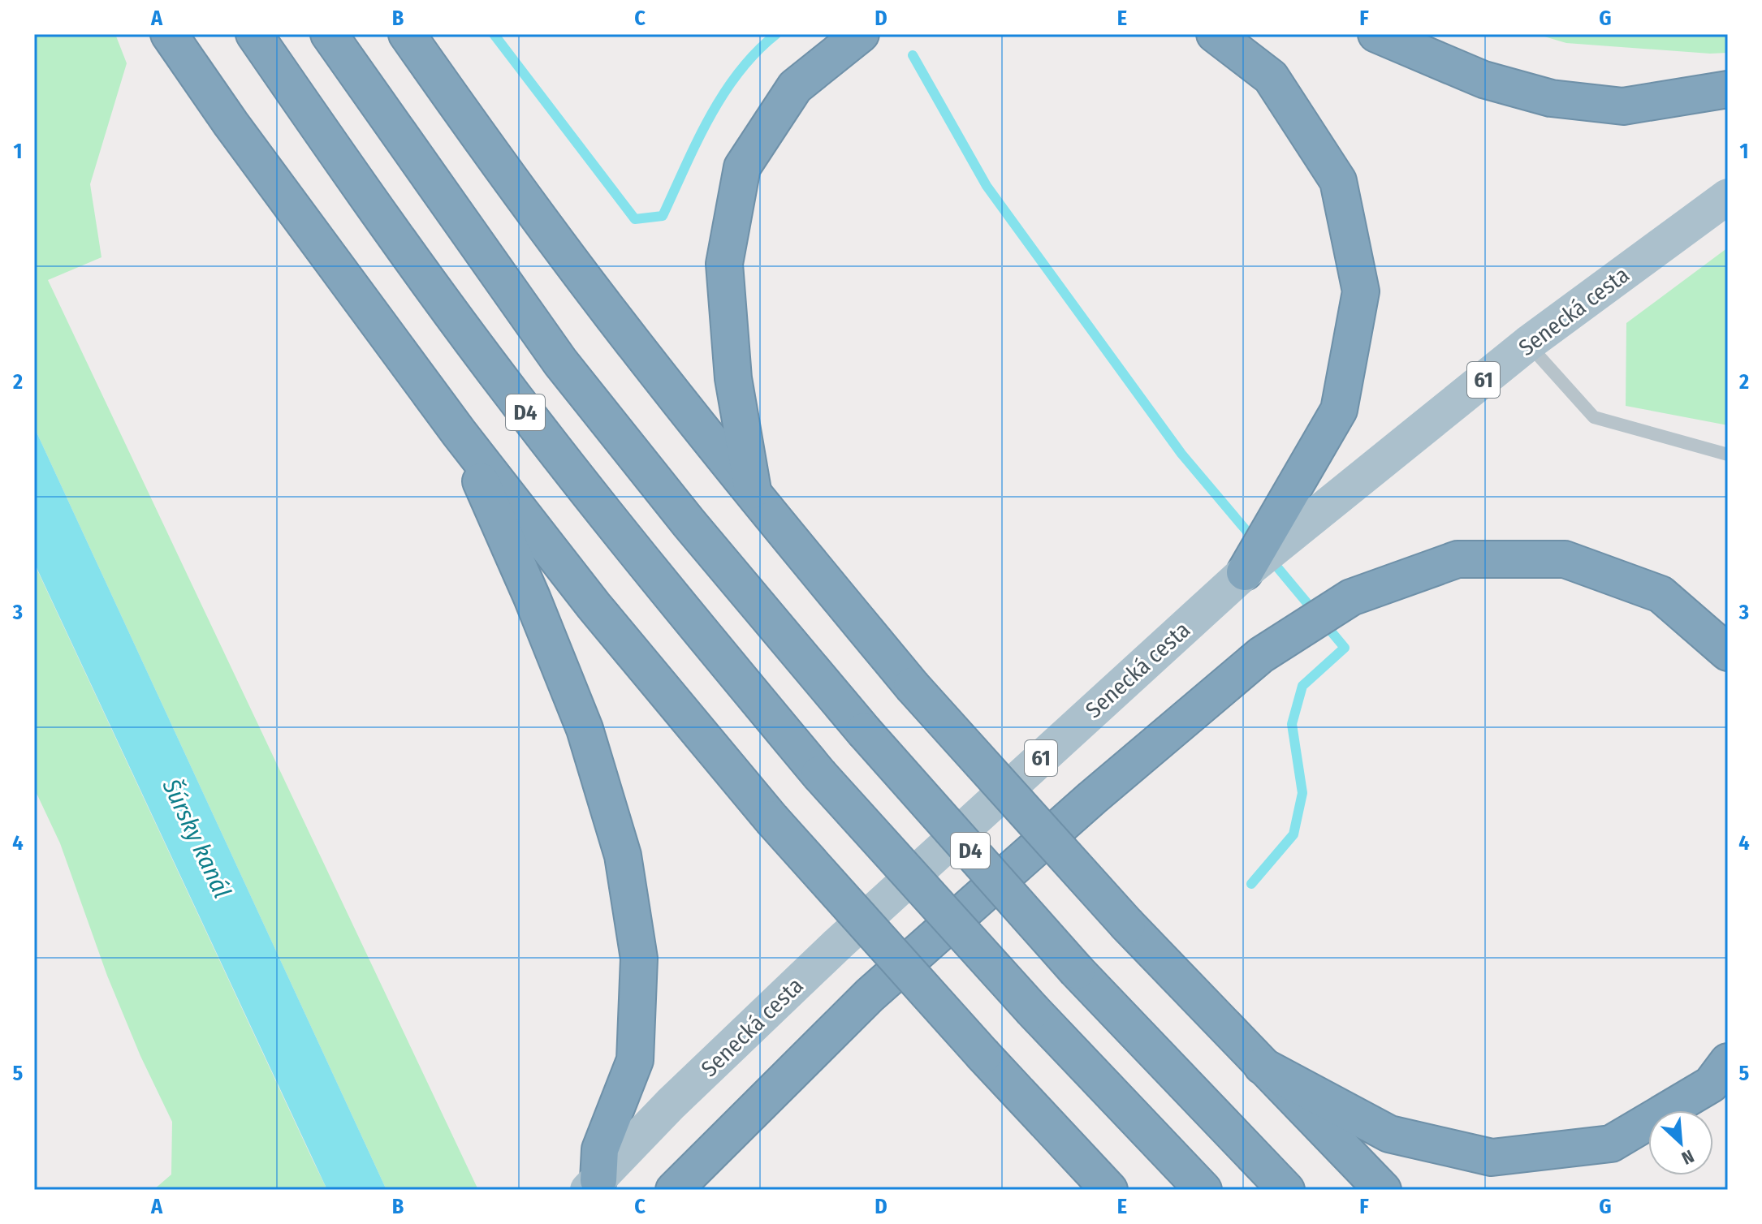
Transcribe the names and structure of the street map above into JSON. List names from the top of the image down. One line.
{"streets":{"highway":["D4"],"main road":["Senecká cesta","61"]},"water":["Šúrsky kanál"],"north":"bottom right","grid":{"columns":["A","B","C","D","E","F","G"],"rows":["1","2","3","4","5"]}}
